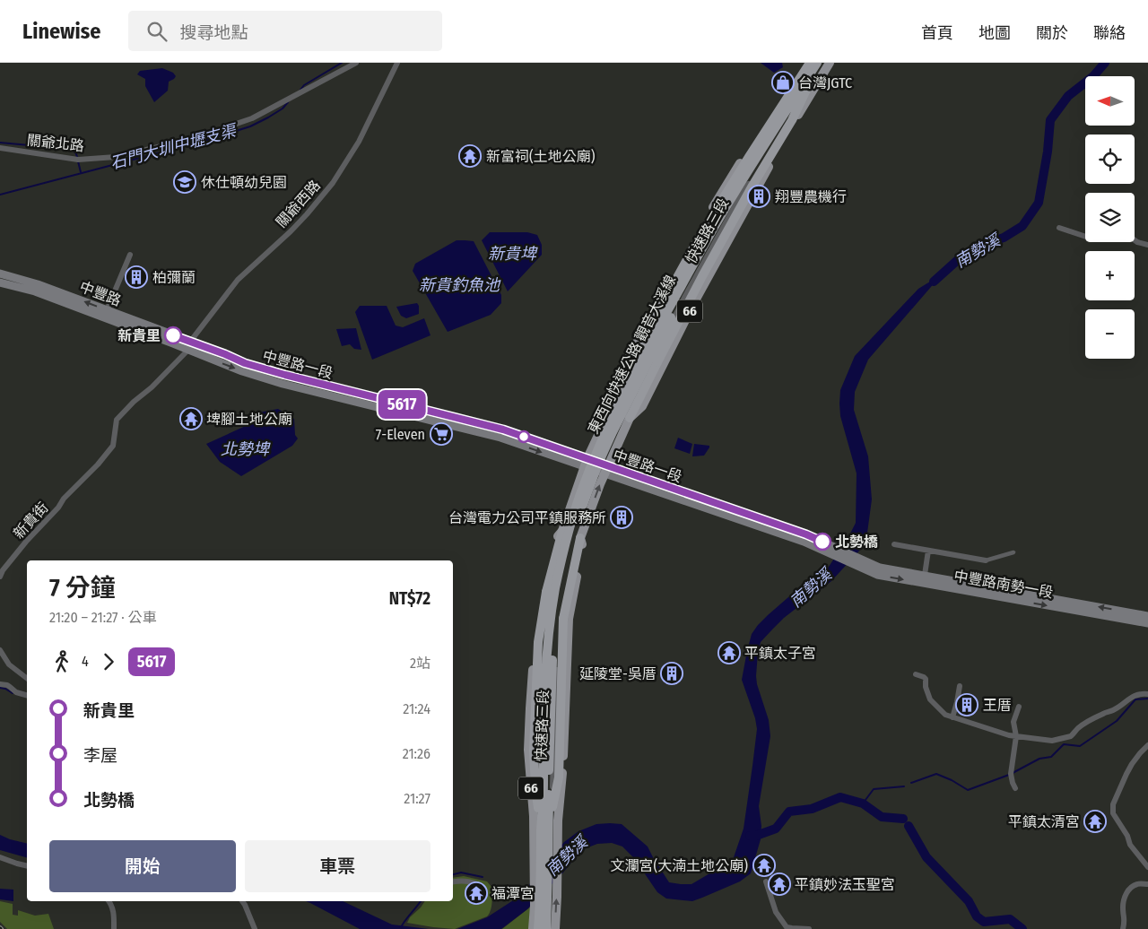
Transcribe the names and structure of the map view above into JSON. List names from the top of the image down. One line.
{"streets":{"highway":["66","東西向快速公路 觀音大溪線"],"main road":["快速路三段","中豐路","中豐路一段","中豐路南勢一段"],"street":["關爺北路","關爺西路","新貴街"]},"crossings":[["關爺西路","中豐路"],["關爺西路","中豐路一段"],["關爺西路","新貴街"],["快速路三段","66"],["快速路三段","東西向快速公路 觀音大溪線"],["快速路三段","中豐路一段"],["中豐路","中豐路一段"],["中豐路一段","中豐路南勢一段"]],"water":["石門大圳中壢支渠","南勢溪","新貴埤","新貴釣魚池","北勢埤"],"places":{"shop":["台灣JGTC"],"temple":["新富祠(土地公廟)","埤腳土地公廟","平鎮太子宮","平鎮太清宮","文瀾宮(大湳土地公廟)","平鎮妙法玉聖宮","福潭宮"],"school or university":["休仕頓幼兒園"],"building":["翔豐農機行","柏彌蘭","台灣電力公司平鎮服務所","延陵堂-吳厝","王厝"],"other":["新貴里","北勢橋"],"supermarket":["7-Eleven"]},"lines":["bus line 5617"],"north":"left","page":{"header":"Linewise","search":"搜尋地點","nav":["首頁","地圖","關於","聯絡"],"on_map":"5617","map_buttons":["+","−"],"heading":["7 分鐘","21:20 – 21:27 · 公車","NT$72"],"legs":["4","5617","2站"],"list":[{"name":"新貴里","value":"21:24"},{"name":"李屋","value":"21:26"},{"name":"北勢橋","value":"21:27"}],"buttons":["開始","車票"]}}
